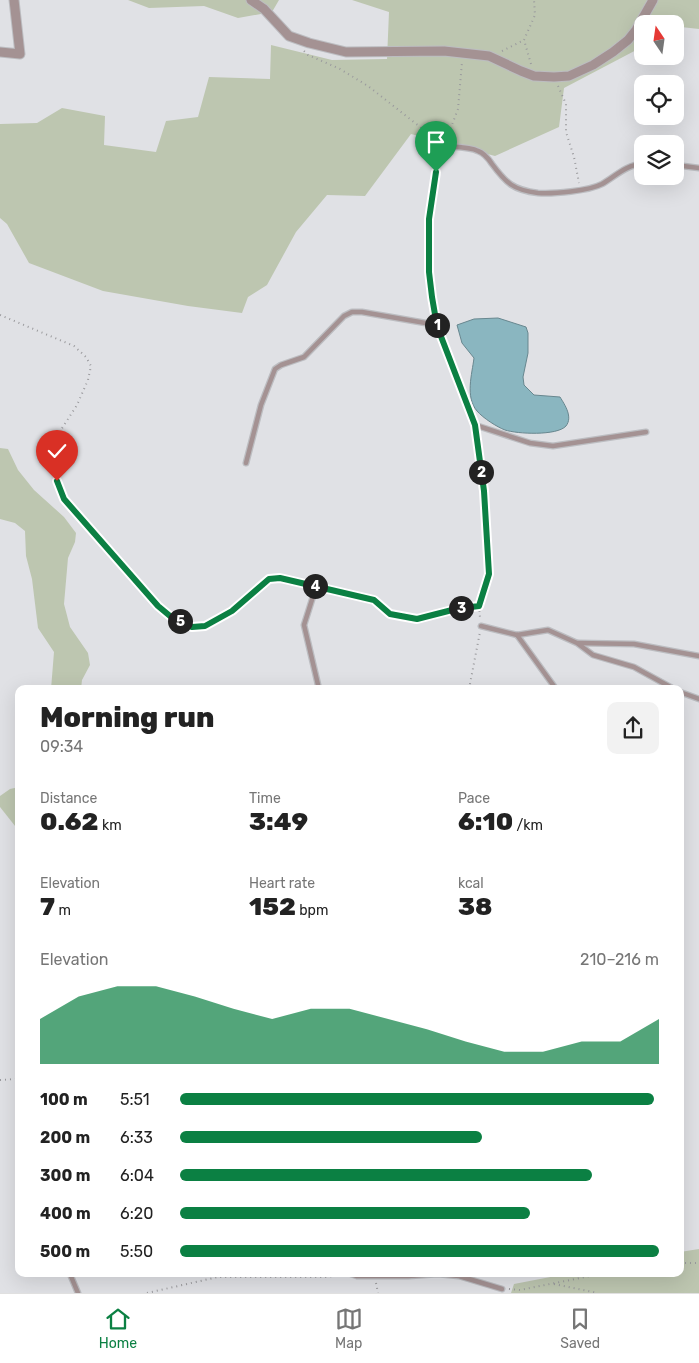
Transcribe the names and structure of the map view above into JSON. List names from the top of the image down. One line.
{"north":"top","page":{"pins":["1","2","4","3","5"],"heading":["Morning run","09:34"],"stats":[["Distance","0.62 km"],["Time","3:49"],["Pace","6:10 /km"],["Elevation","7 m"],["Heart rate","152 bpm"],["kcal","38"]],"chart":["Elevation","210–216 m"],"list":[{"name":"100 m","note":"5:51"},{"name":"200 m","note":"6:33"},{"name":"300 m","note":"6:04"},{"name":"400 m","note":"6:20"},{"name":"500 m","note":"5:50"}],"tabs":["Home","Map","Saved"]}}
